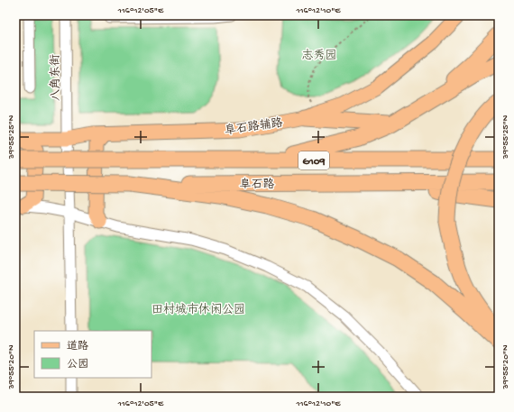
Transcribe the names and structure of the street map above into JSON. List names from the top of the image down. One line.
{"streets":{"highway":["G109","阜石路"],"main road":["阜石路辅路"],"street":["八角东街"]},"crossings":[["八角东街","阜石路辅路"]],"parks":["志秀园","田村城市休闲公园"],"legend":["道路","公园"],"coordinates":["116°12'05\"E","116°12'10\"E","39°55'25\"N","39°55'20\"N"]}
